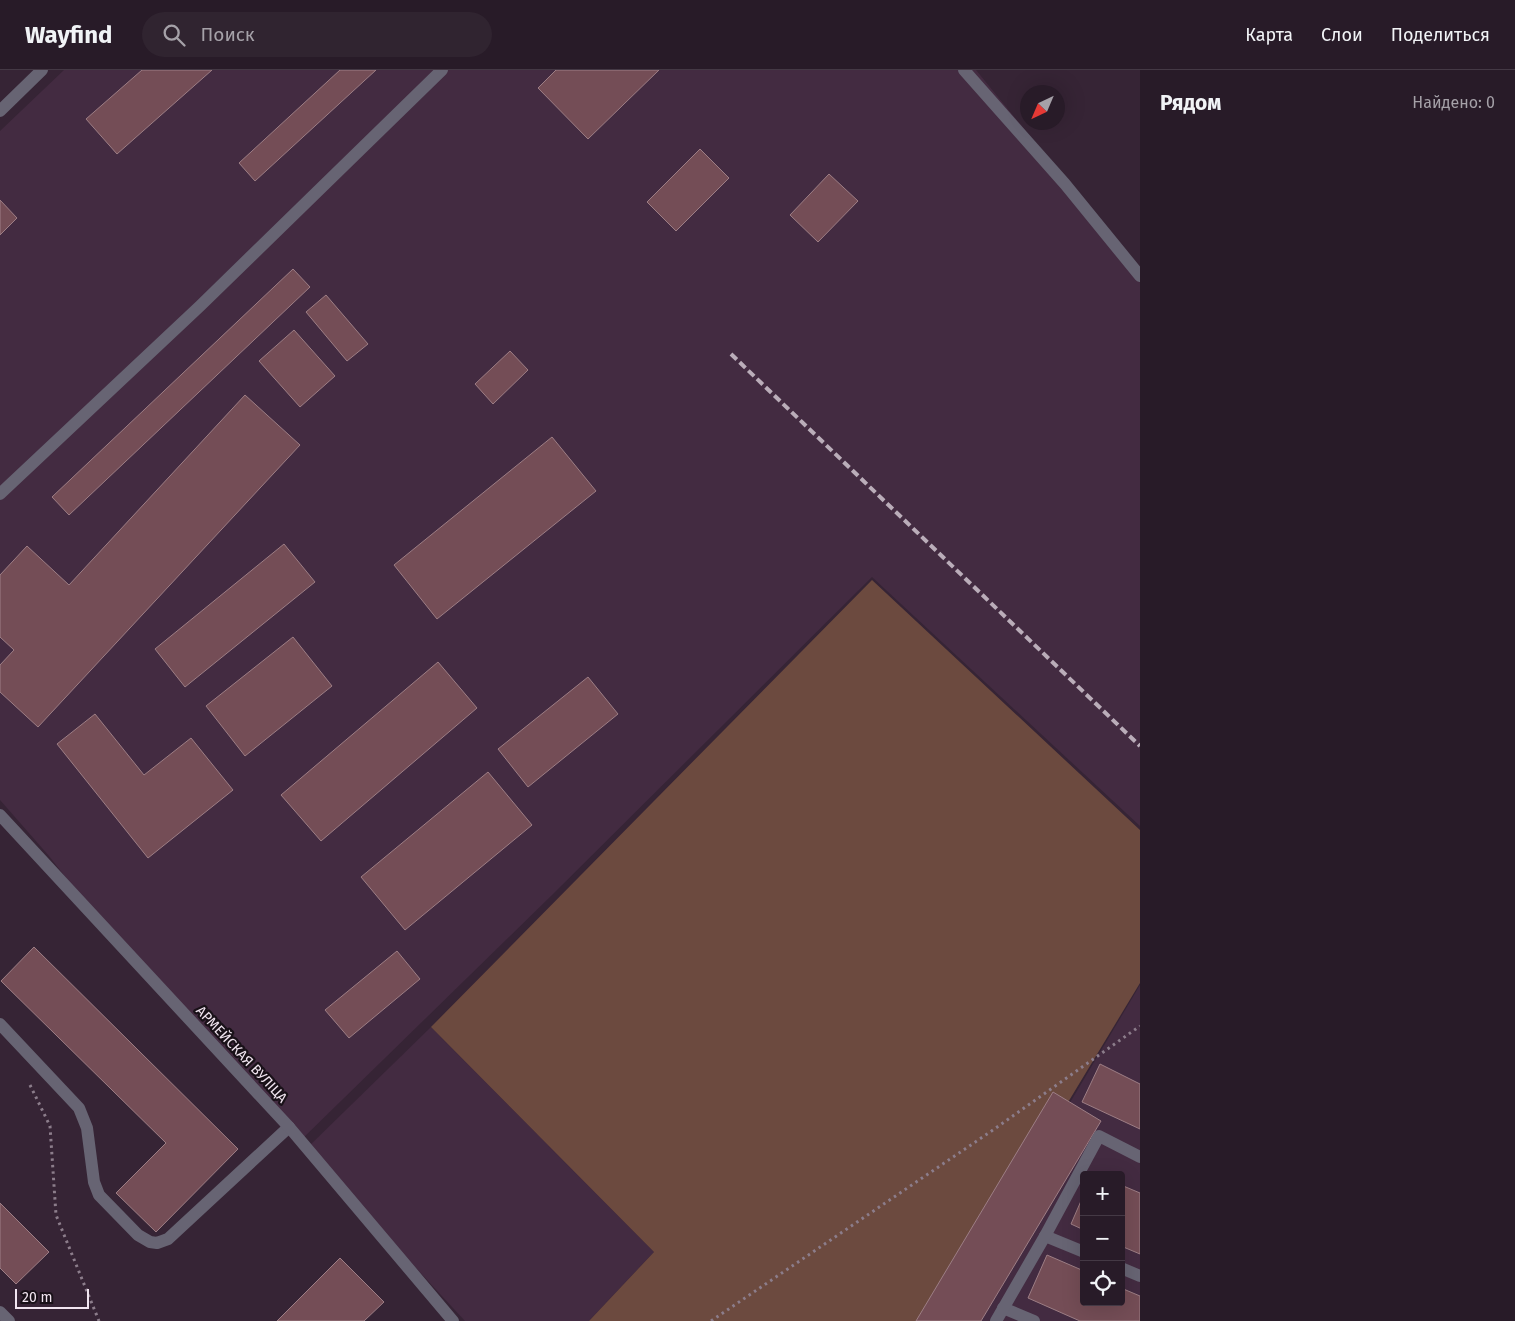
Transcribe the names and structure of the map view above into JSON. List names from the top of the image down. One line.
{"streets":{"street":["АРМЕЙСКАЯ ВУЛІЦА"]},"scale_bar":"20 m","north":"bottom left","page":{"header":"Wayfind","search":"Поиск","nav":["Карта","Слои","Поделиться"],"heading":["Рядом","Найдено: 0"],"map_buttons":["+","−"],"scale":"20 m"}}
